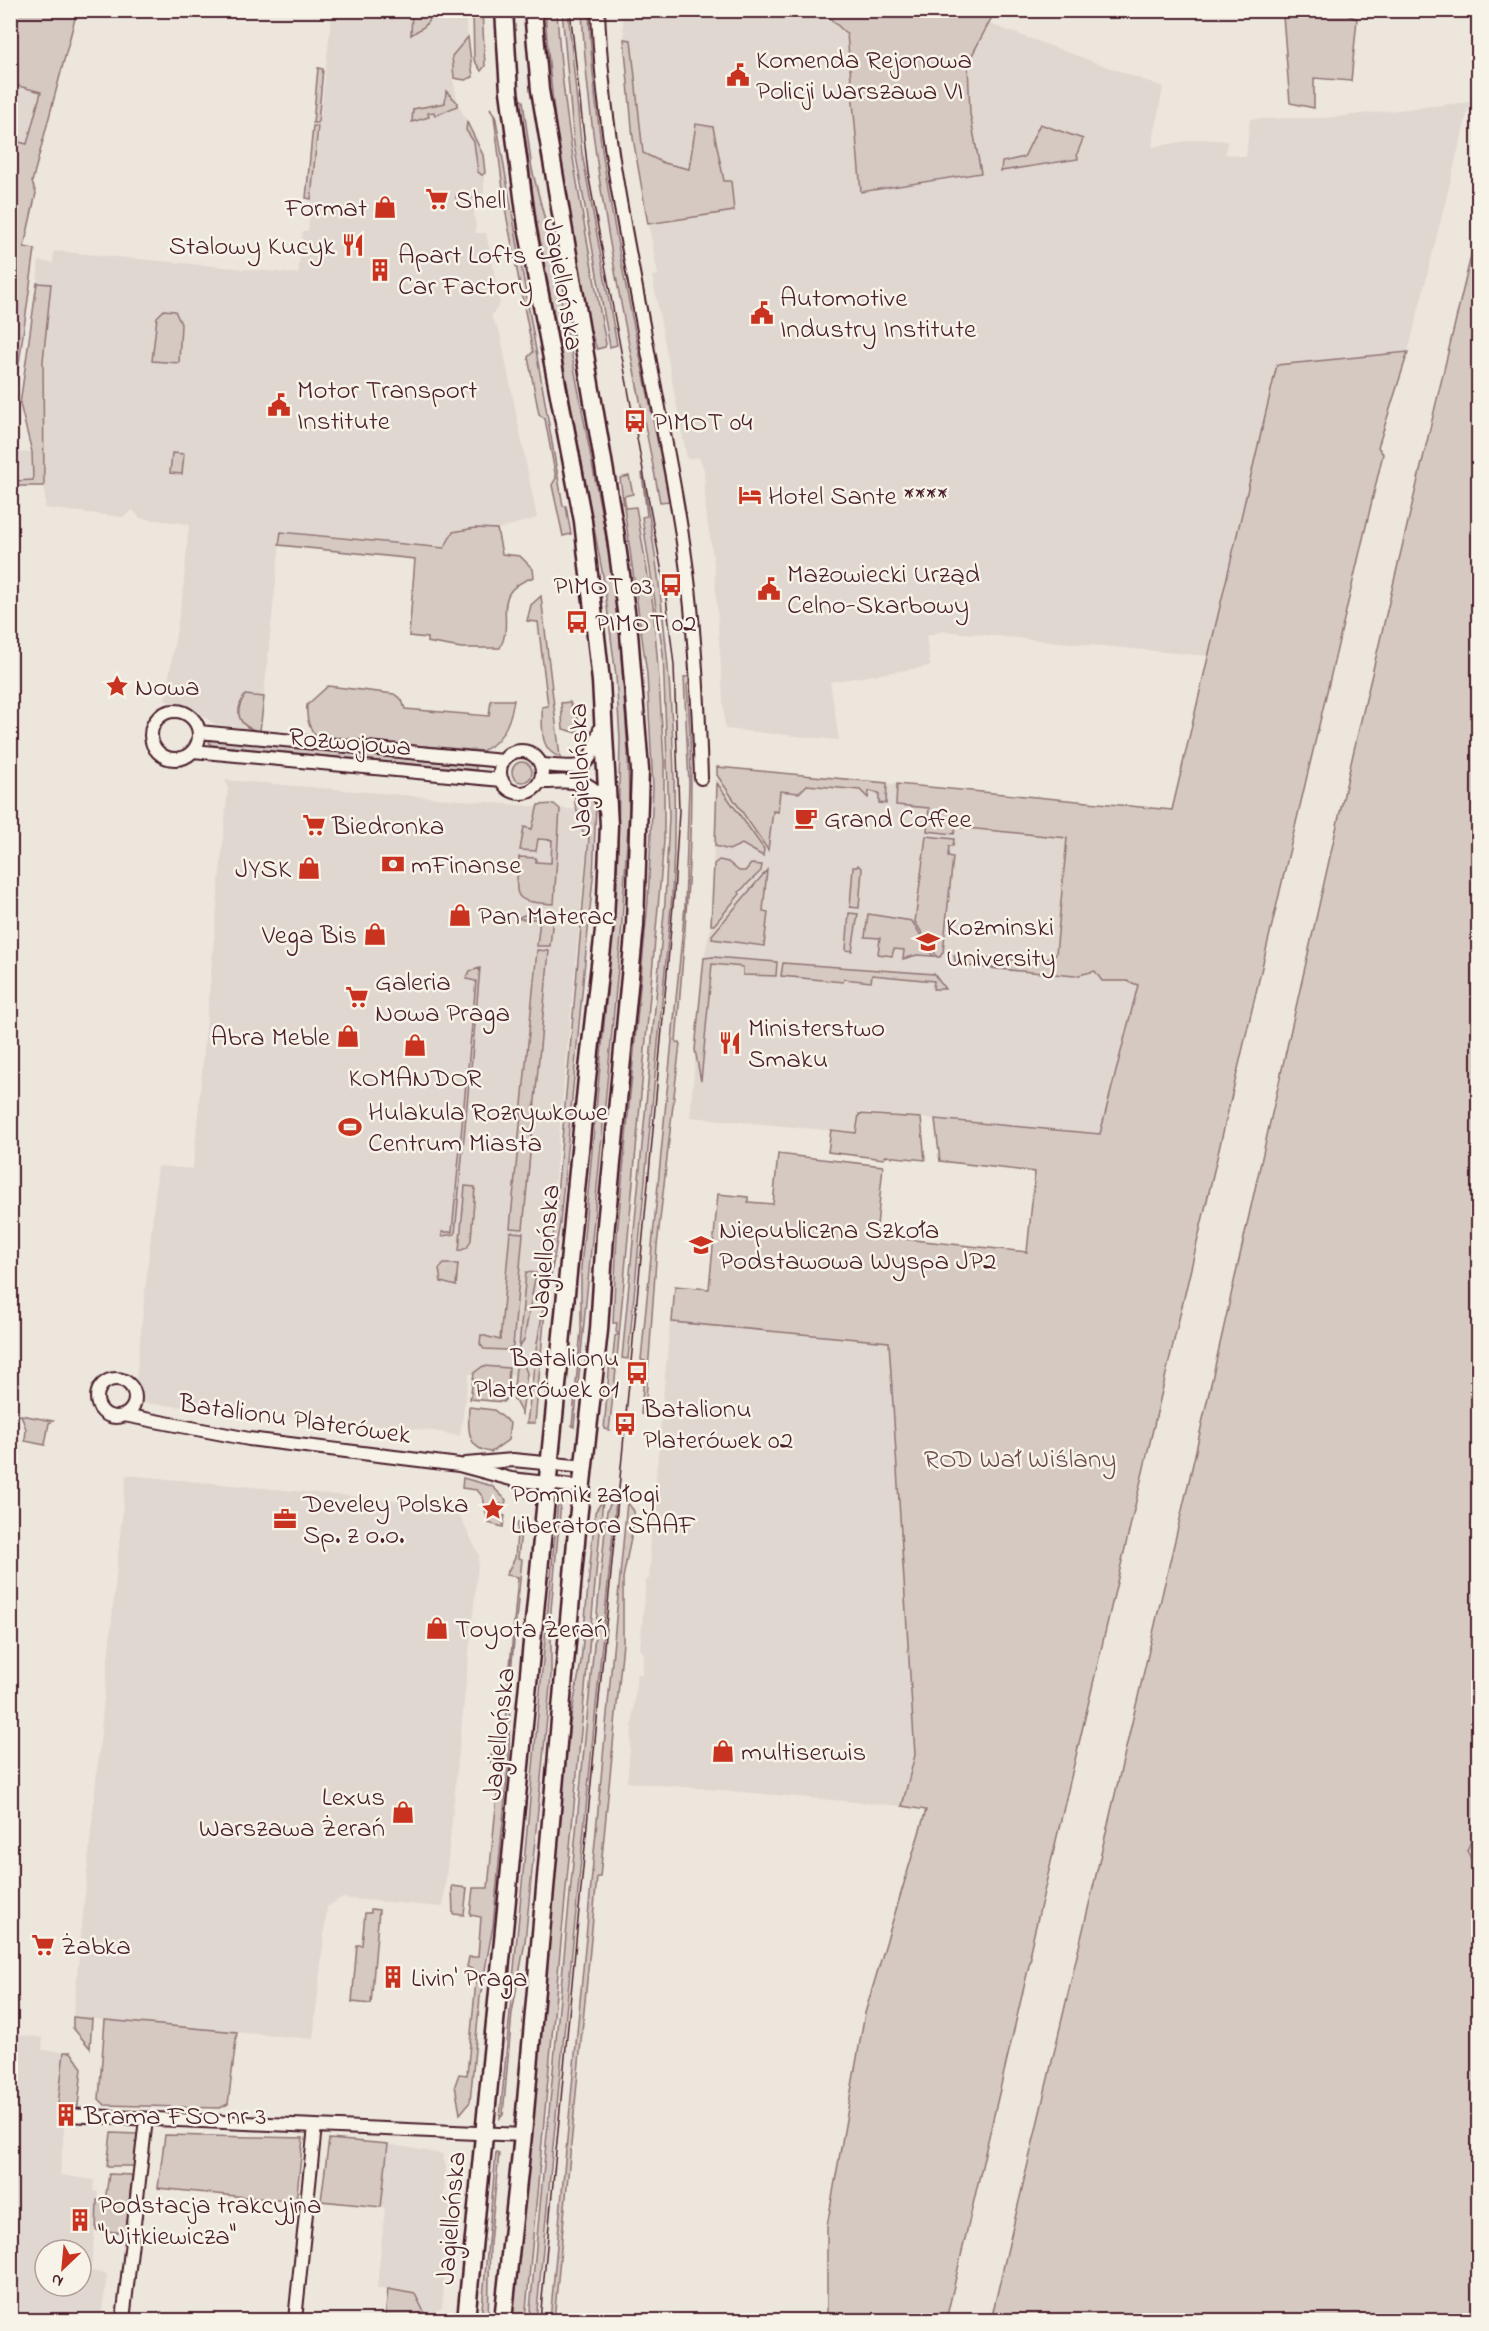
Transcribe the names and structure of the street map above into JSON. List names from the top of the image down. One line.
{"streets":{"main road":["Jagiellońska"],"street":["Rozwojowa","Batalionu Platerówek"]},"crossings":[["Jagiellońska","Rozwojowa"],["Jagiellońska","Batalionu Platerówek"]],"parks":["ROD Wał Wiślany"],"places":{"public building":["Komenda Rejonowa Policji Warszawa VI","Automotive Industry Institute","Motor Transport Institute","Mazowiecki Urząd Celno-Skarbowy"],"supermarket":["Shell","Biedronka","Galeria Nowa Praga","Żabka"],"shop":["Format","JYSK","Pan Materac","Vega Bis","Abra Meble","KOMANDOR","Toyota Żerań","multiserwis","Lexus Warszawa Żerań"],"restaurant":["Stalowy Kucyk","Ministerstwo Smaku"],"building":["Apart Lofts Car Factory","Livin' Praga","Brama FSO nr 3","Podstacja trakcyjna \"Witkiewicza\""],"bus stop":["PIMOT 04","PIMOT 03","PIMOT 02","Batalionu Platerówek 01","Batalionu Platerówek 02"],"hotel":["Hotel Sante ****"],"place":["Nowa","Pomnik załogi Liberatora SAAF"],"cafe":["Grand Coffee"],"bank":["mFinanse"],"school or university":["Kozminski University","Niepubliczna Szkoła Podstawowa Wyspa JP2"],"sports":["Hulakula Rozrywkowe Centrum Miasta"],"office":["Develey Polska Sp. z o.o."]},"north":"bottom left"}
